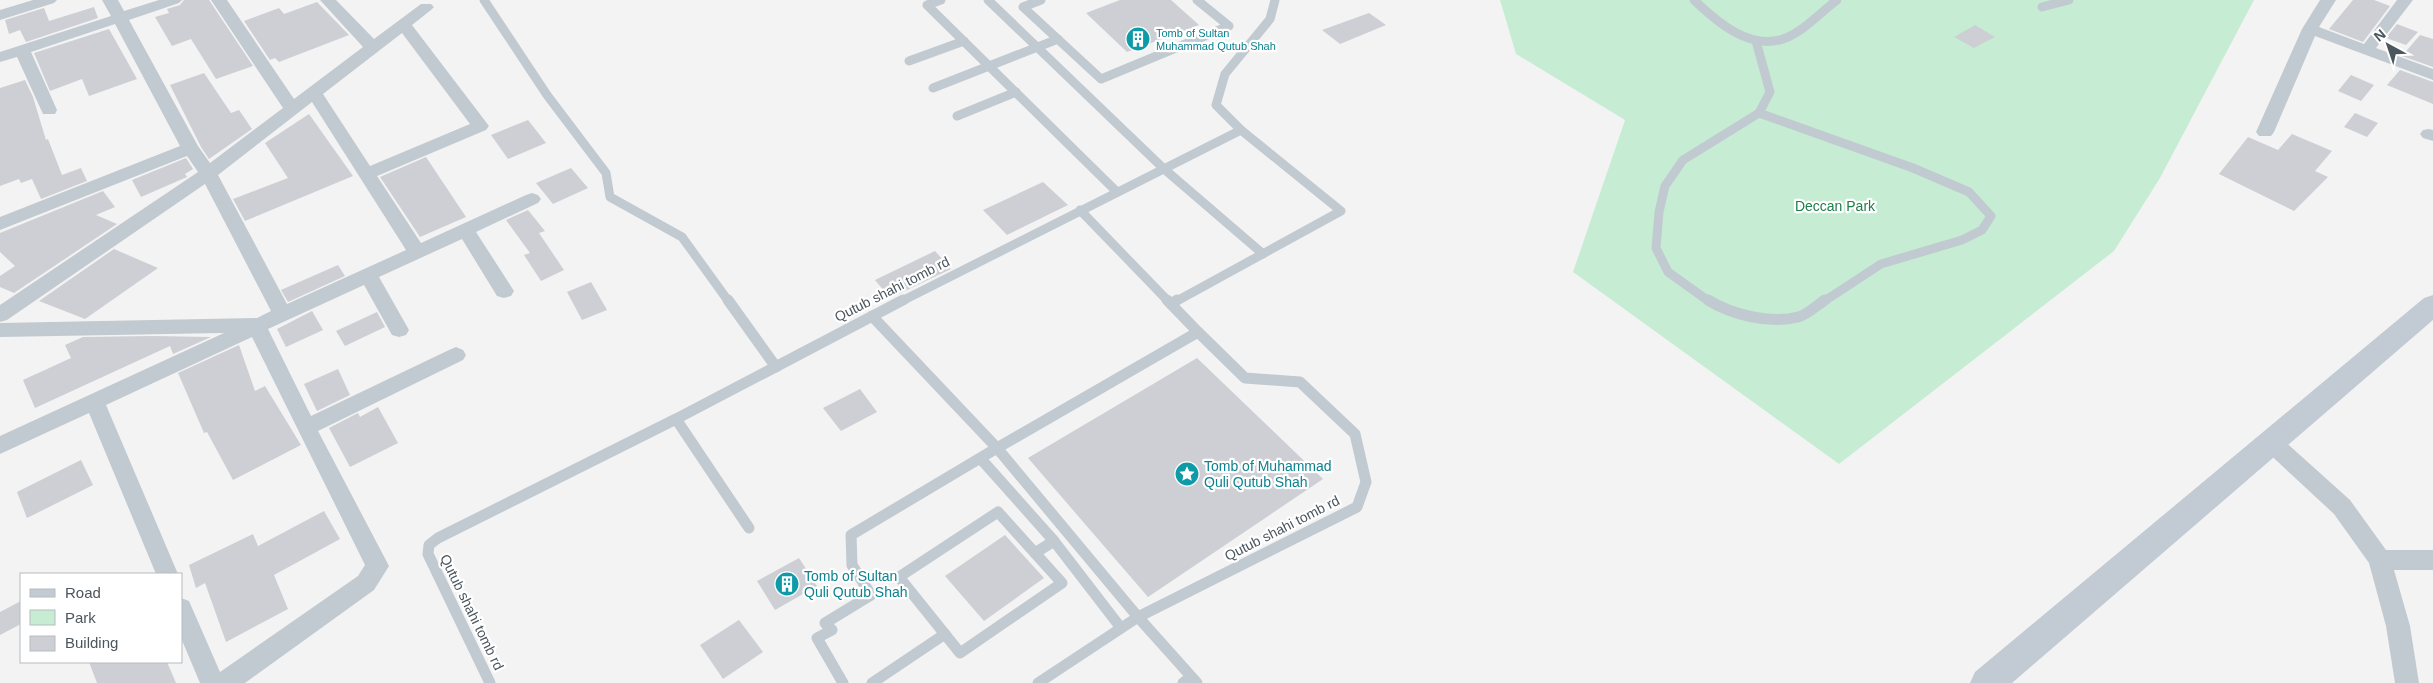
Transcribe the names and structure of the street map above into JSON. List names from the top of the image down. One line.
{"streets":{"lane":["Qutub shahi tomb rd"]},"parks":["Deccan Park"],"places":{"building":["Tomb of Sultan Muhammad Qutub Shah","Tomb of Sultan Quli Qutub Shah"],"place":["Tomb of Muhammad Quli Qutub Shah"]},"legend":["Road","Park","Building"],"north":"top left"}
